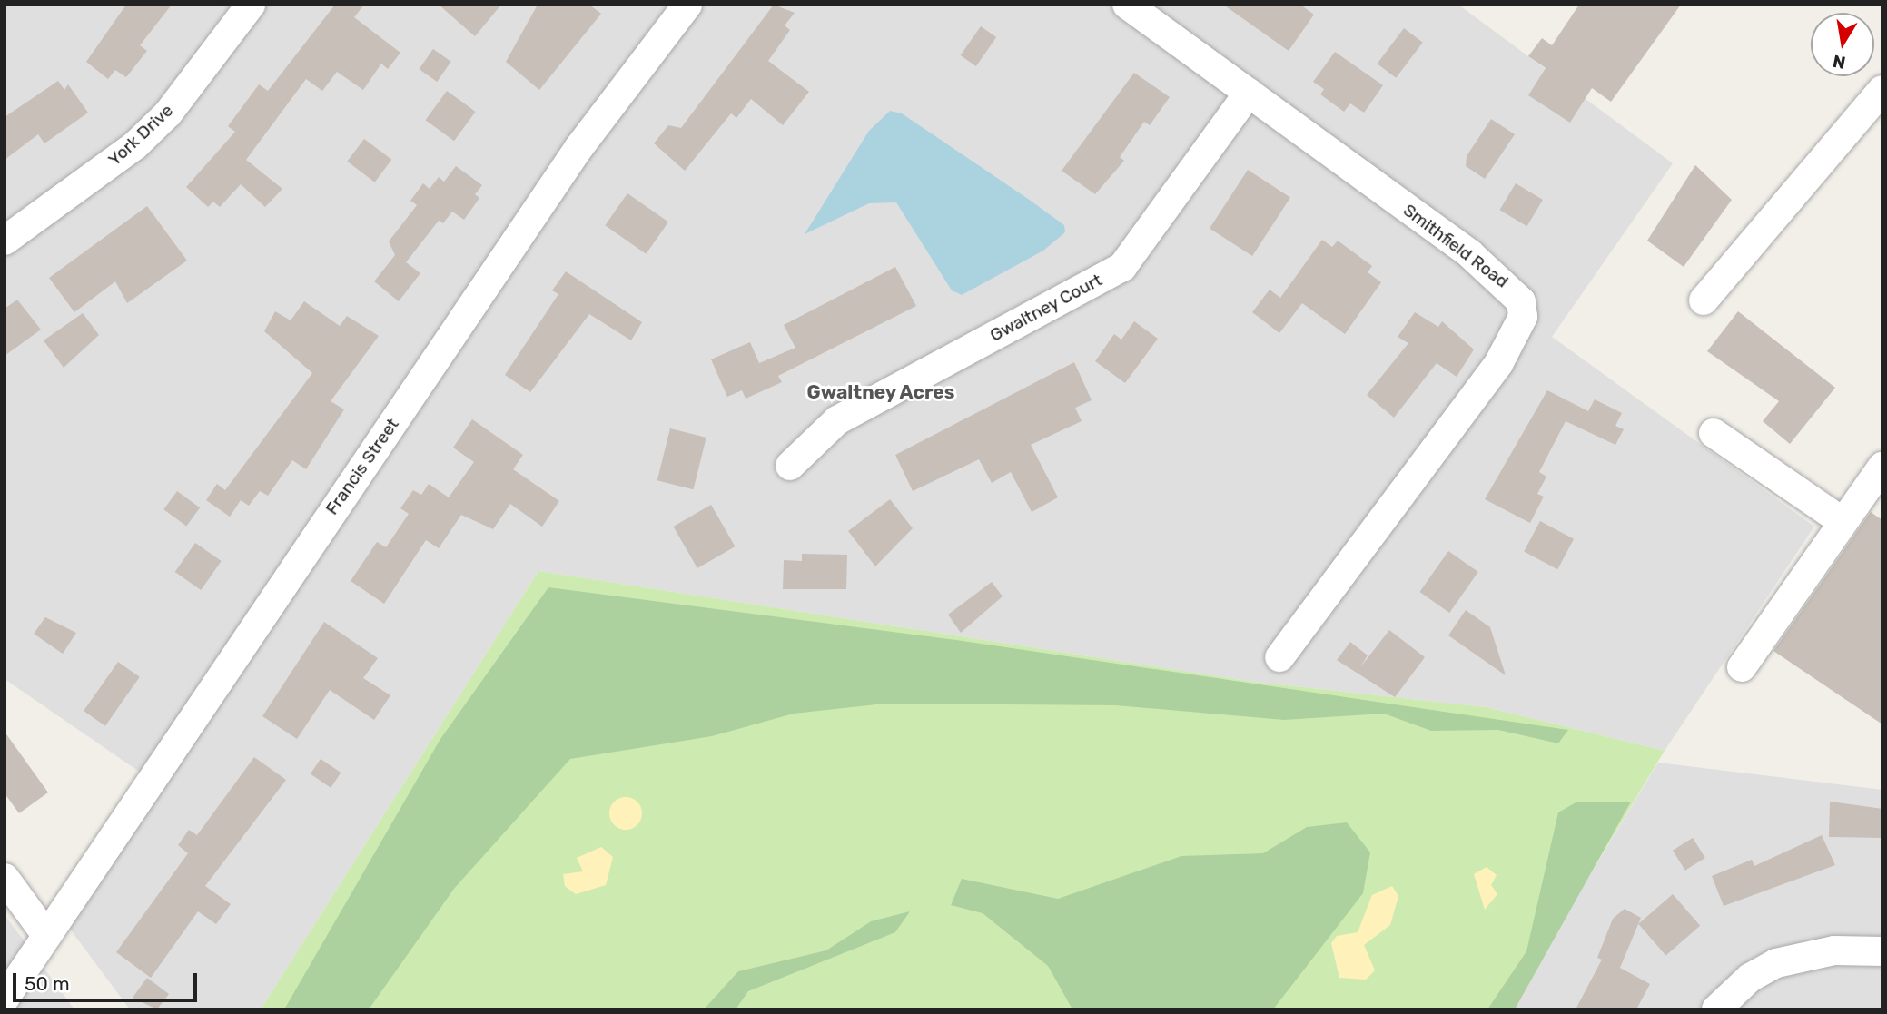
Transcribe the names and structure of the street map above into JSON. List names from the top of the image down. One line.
{"streets":{"street":["York Drive","Smithfield Road","Gwaltney Court","Francis Street"]},"crossings":[["Smithfield Road","Gwaltney Court"]],"districts":["Gwaltney Acres"],"scale_bar":"50 m","north":"bottom"}
